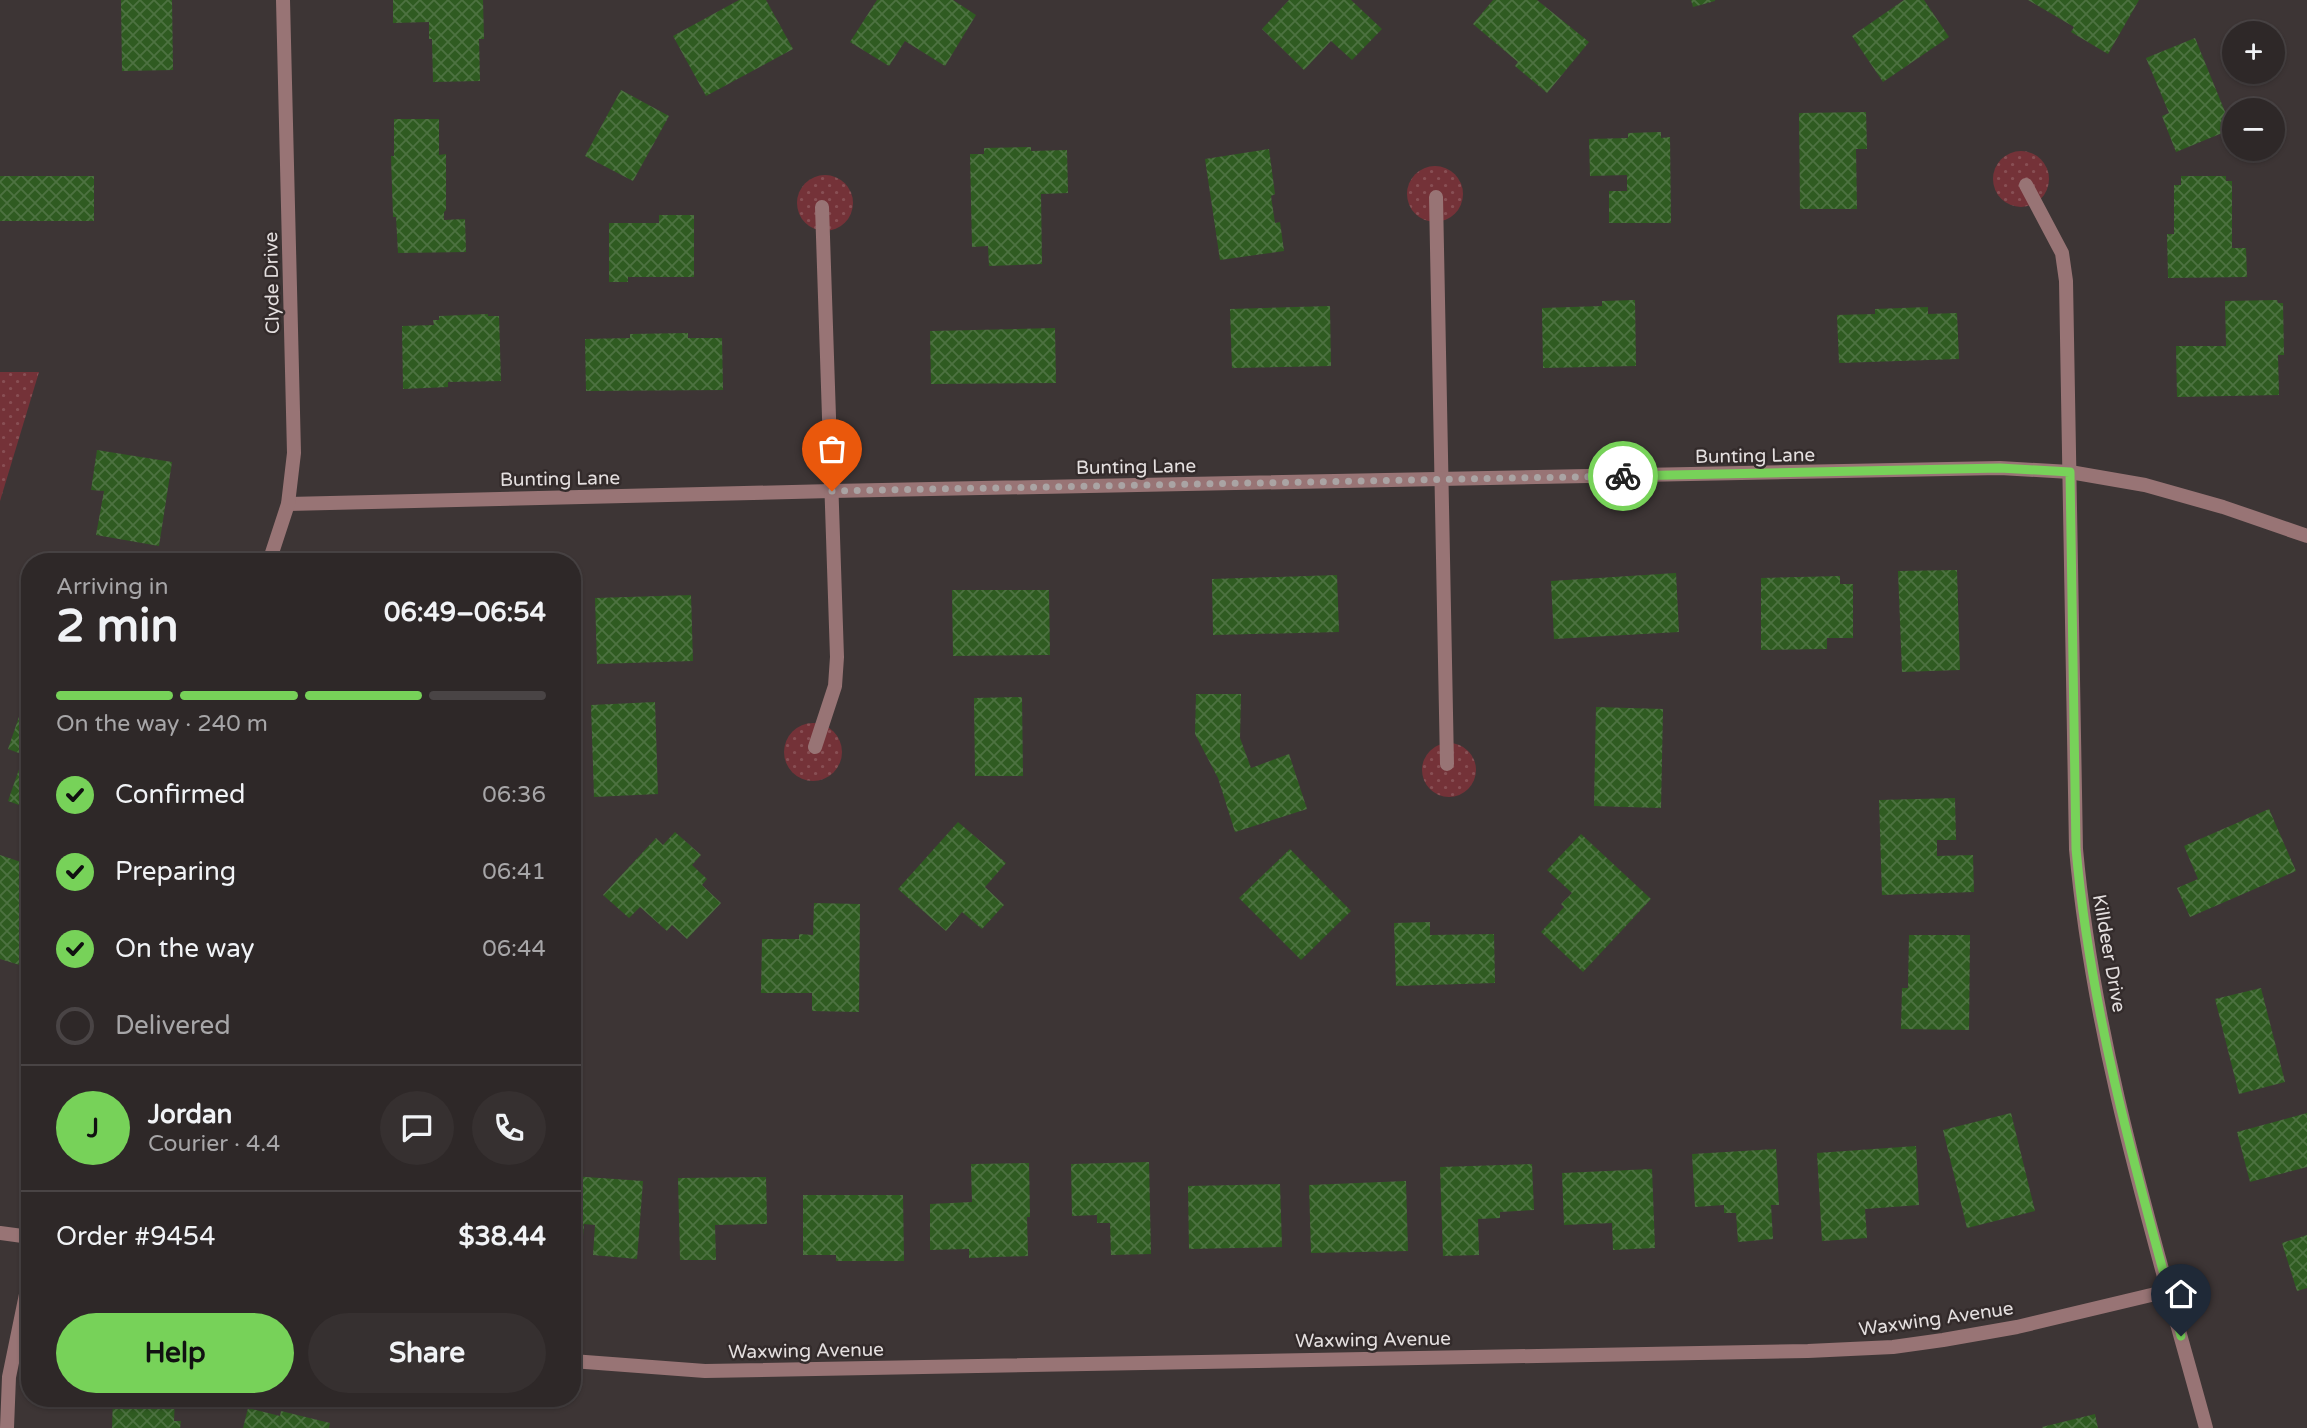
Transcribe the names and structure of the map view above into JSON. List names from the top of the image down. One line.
{"streets":{"street":["Clyde Drive","Bunting Lane","Killdeer Drive","Waxwing Avenue"]},"crossings":[["Clyde Drive","Bunting Lane"],["Bunting Lane","Killdeer Drive"],["Killdeer Drive","Waxwing Avenue"]],"page":{"map_buttons":["+","−"],"heading":["2 min","Arriving in","06:49–06:54"],"panel":["Jordan","Courier · 4.4","Order #9454","$38.44"],"bar":"On the way · 240 m","list":[["Confirmed","06:36"],["Preparing","06:41"],["On the way","06:44"],"Delivered"],"round":"J","buttons":["Help","Share"]}}
